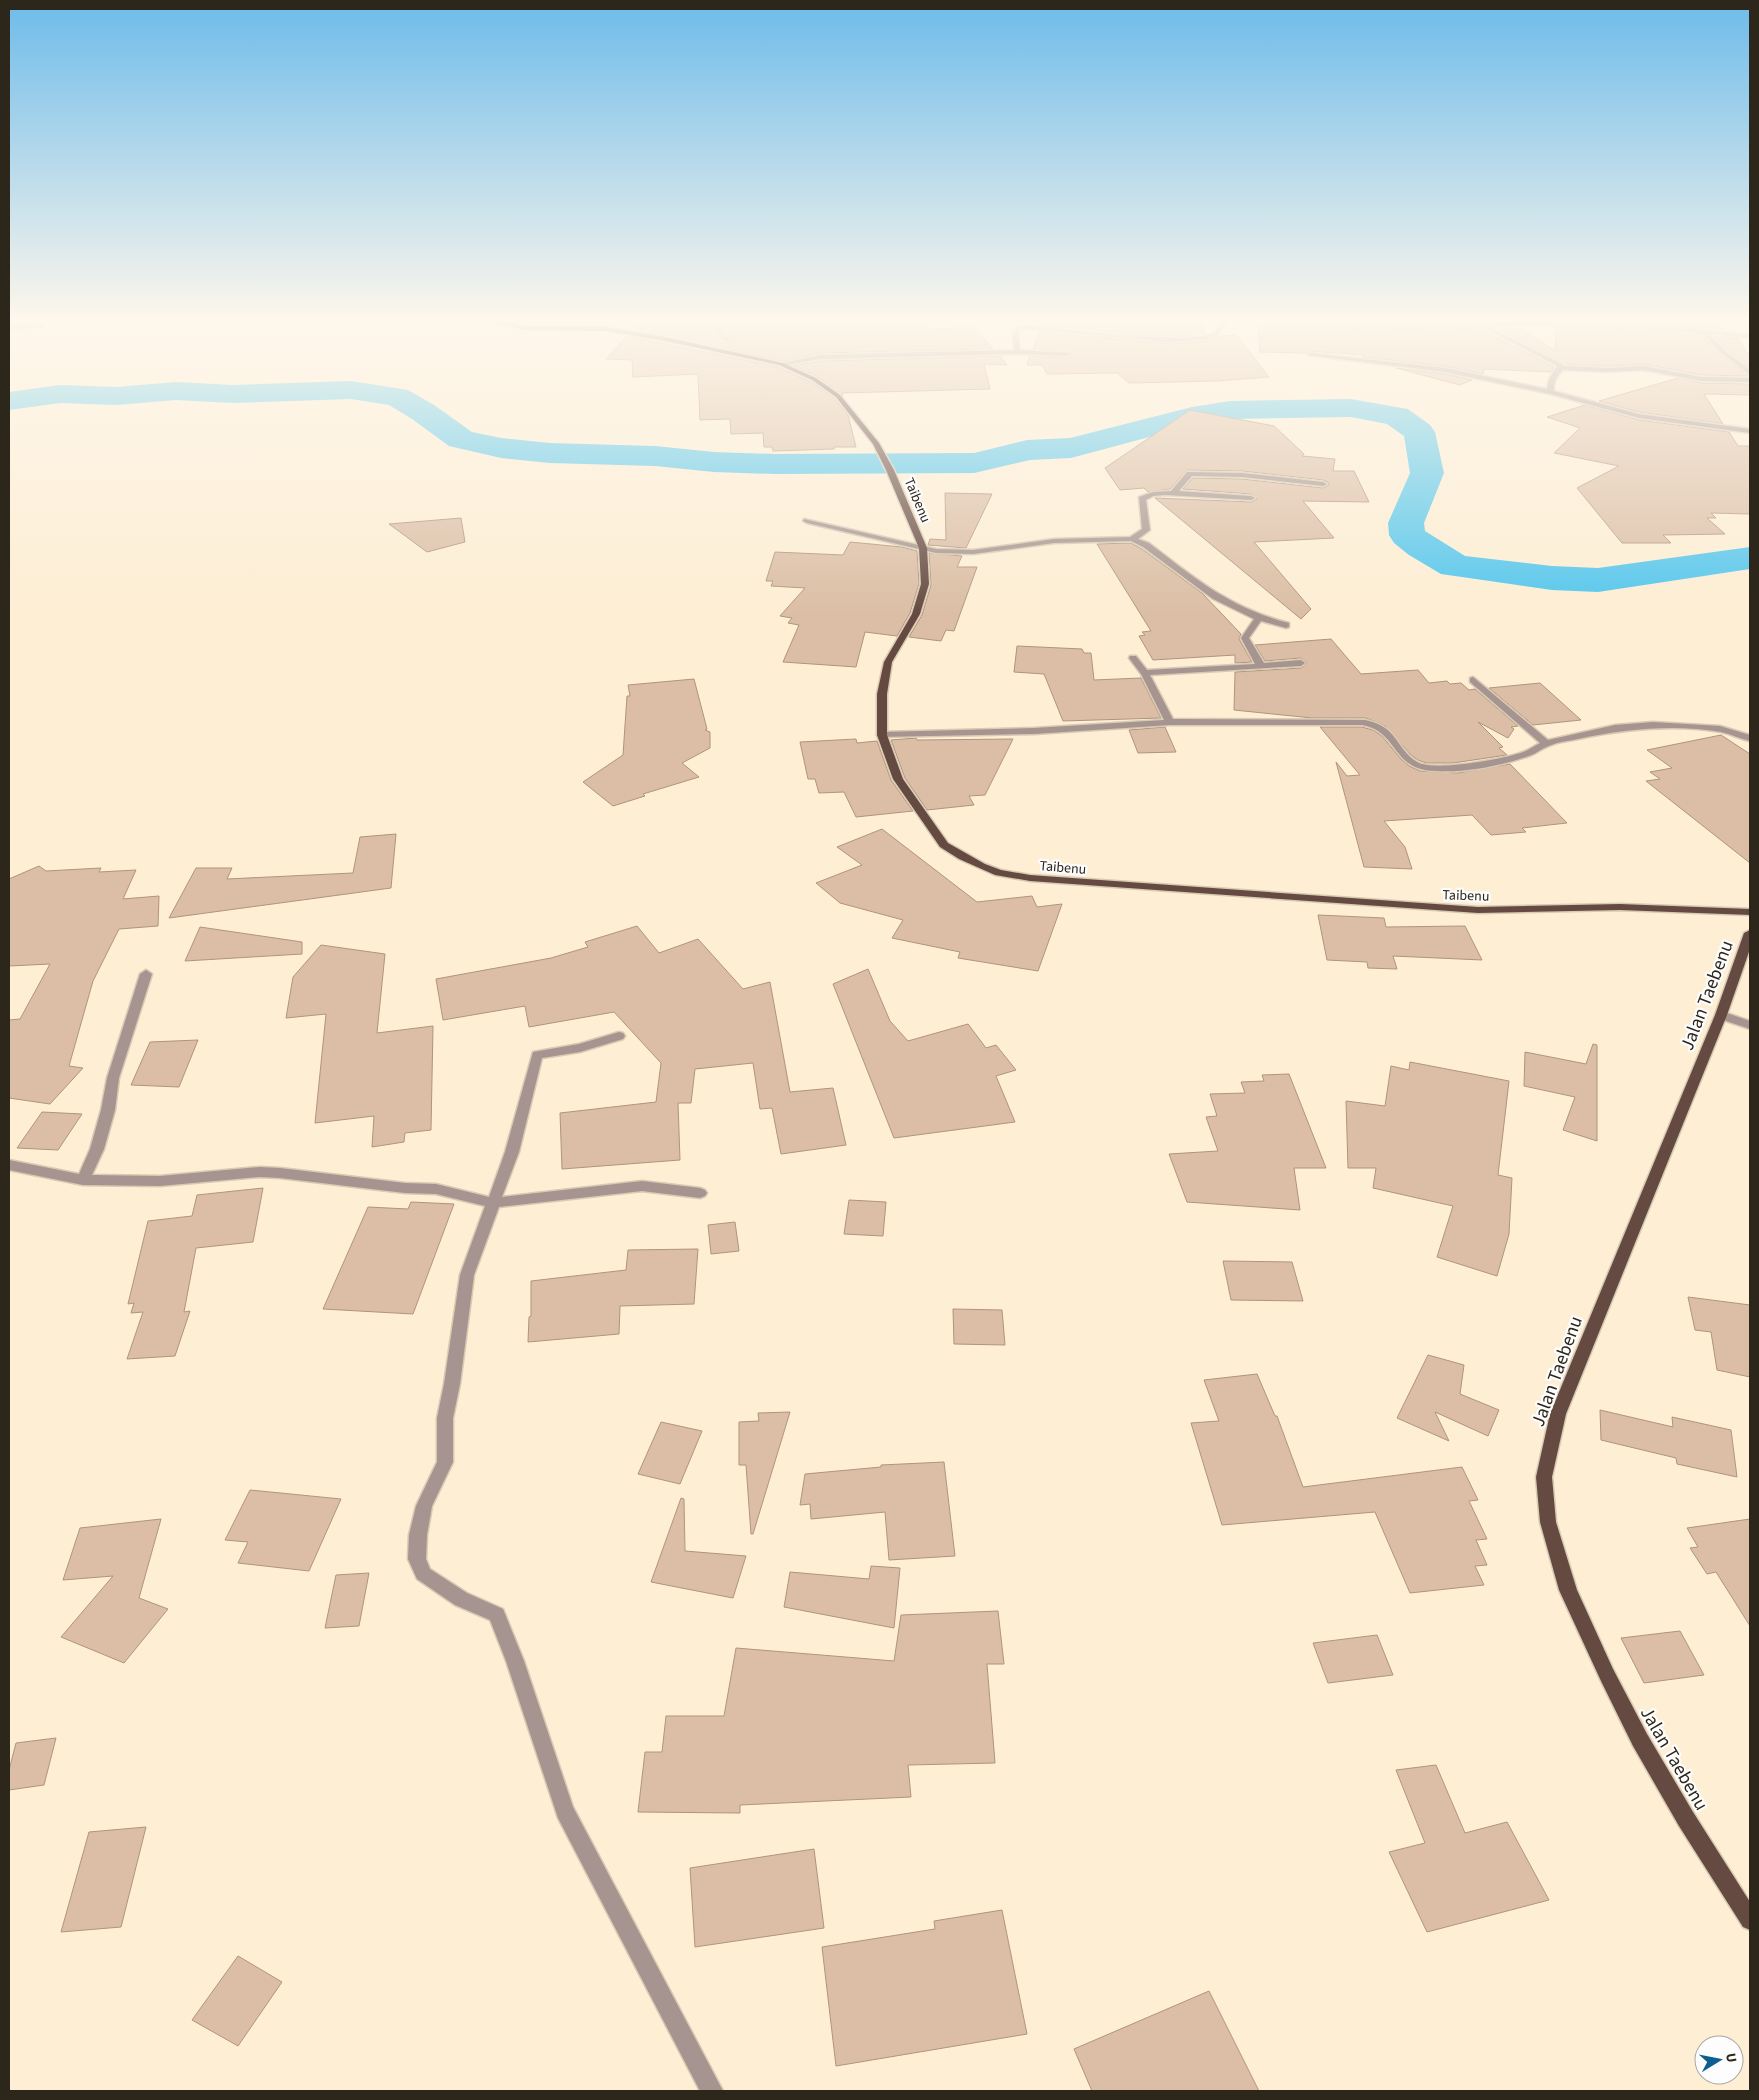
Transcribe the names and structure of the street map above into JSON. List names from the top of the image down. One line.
{"streets":{"main road":["Taibenu","Jalan Taebenu"]},"north":"right"}
